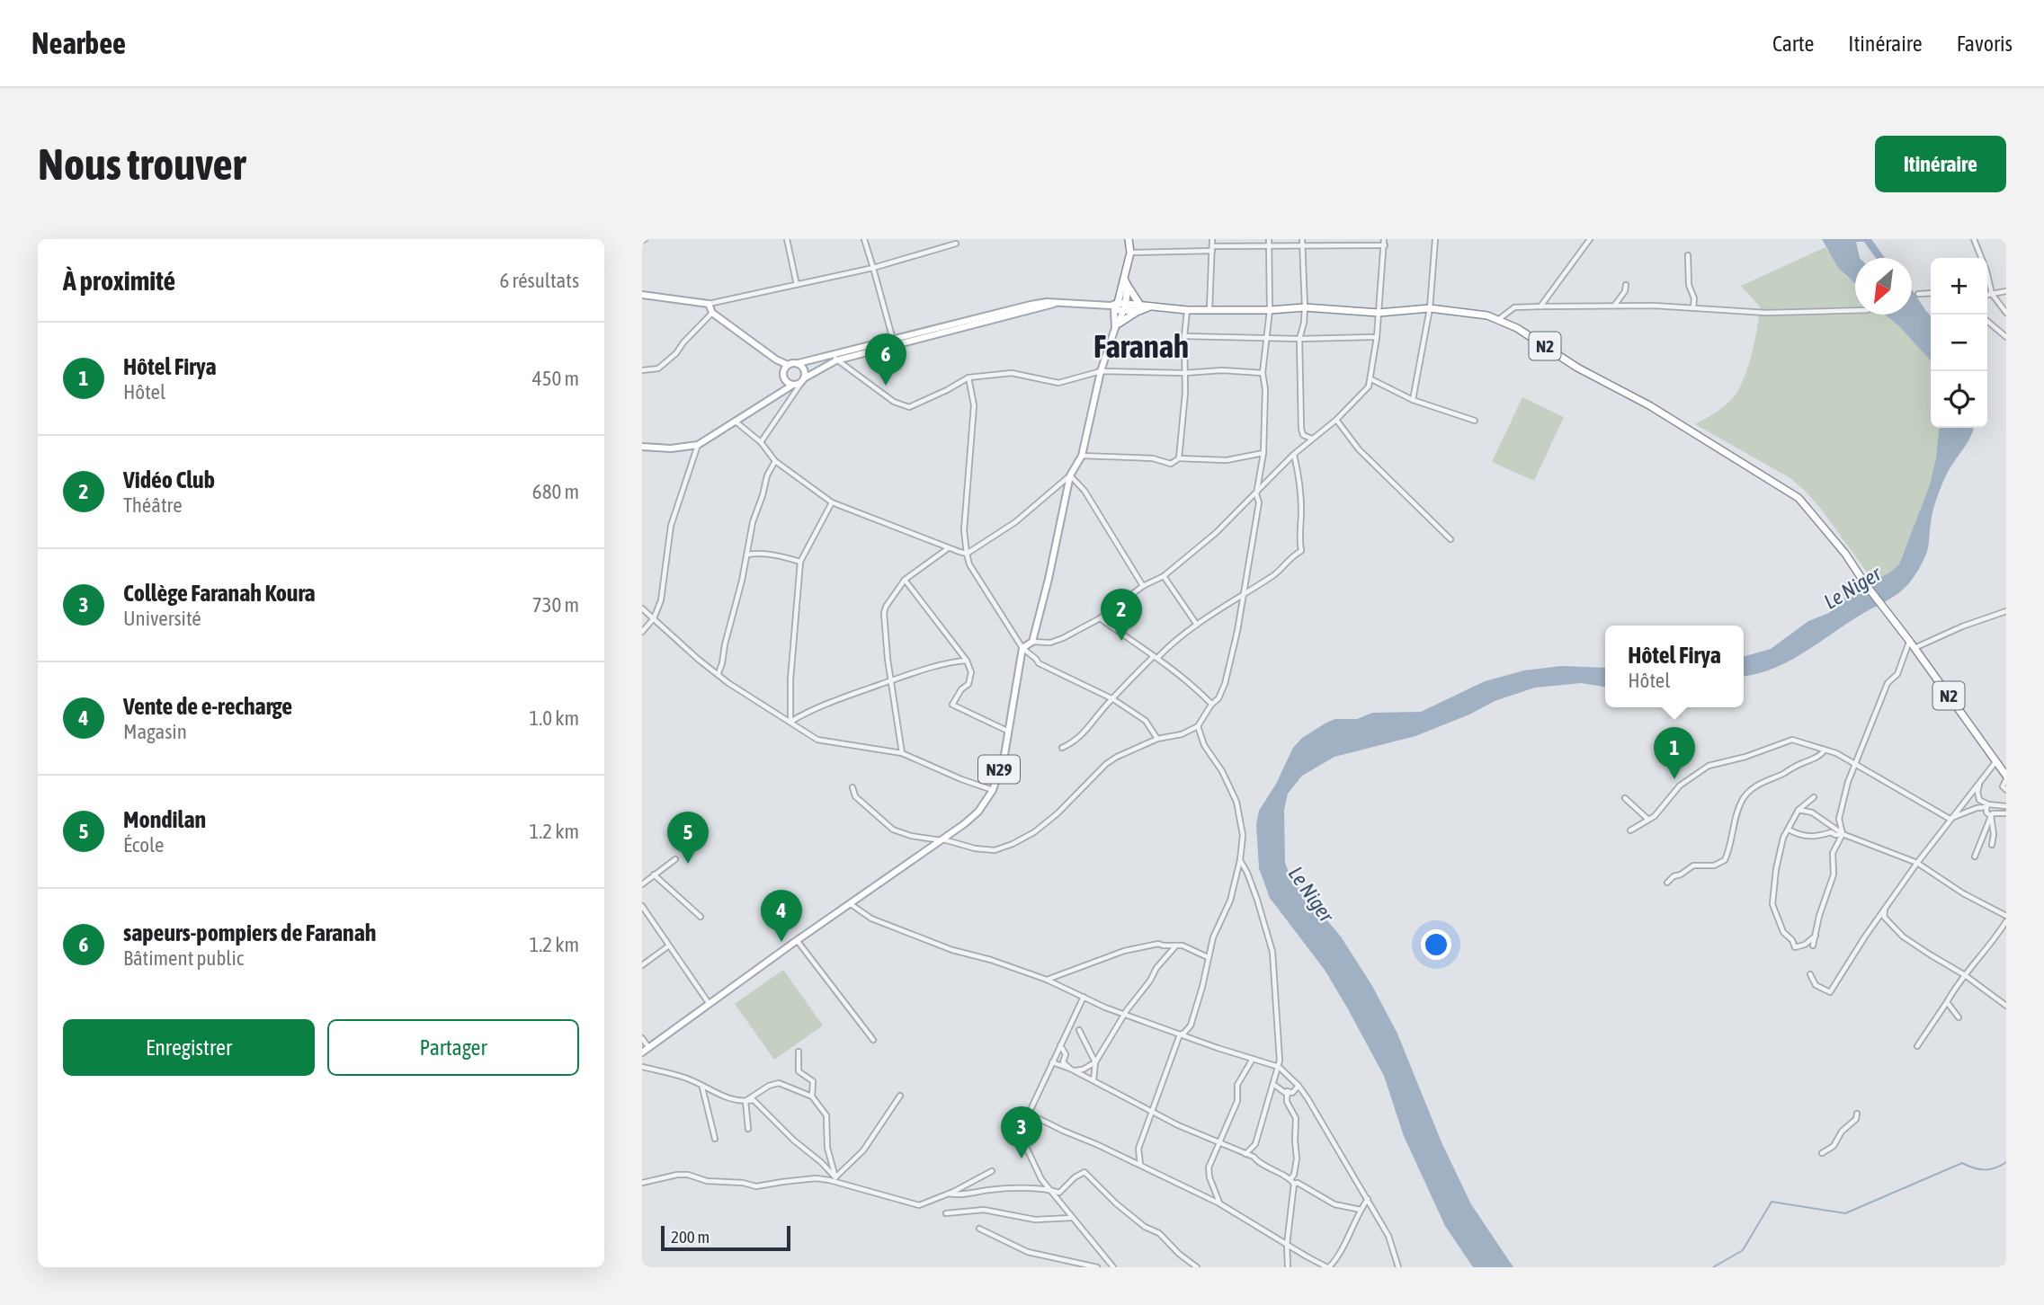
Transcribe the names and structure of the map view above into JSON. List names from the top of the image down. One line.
{"streets":{"highway":["N2"],"main road":["N29"]},"districts":["Faranah"],"water":["Le Niger"],"scale_bar":"200 m","north":"bottom left","page":{"header":"Nearbee","nav":["Carte","Itinéraire","Favoris"],"buttons":["Itinéraire",["Enregistrer","Partager"]],"title":"Nous trouver","heading":["À proximité","6 résultats"],"map_buttons":["+","−"],"list":[{"mark":"1","name":"Hôtel Firya","note":"Hôtel","value":"450 m"},{"mark":"2","name":"Vidéo Club","note":"Théâtre","value":"680 m"},{"mark":"3","name":"Collège Faranah Koura","note":"Université","value":"730 m"},{"mark":"4","name":"Vente de e-recharge","note":"Magasin","value":"1.0 km"},{"mark":"5","name":"Mondilan","note":"École","value":"1.2 km"},{"mark":"6","name":"sapeurs-pompiers de Faranah","note":"Bâtiment public","value":"1.2 km"}],"pins":["6","2","1","5","4","3"],"popup":["Hôtel Firya","Hôtel"],"scale":"200 m"}}
